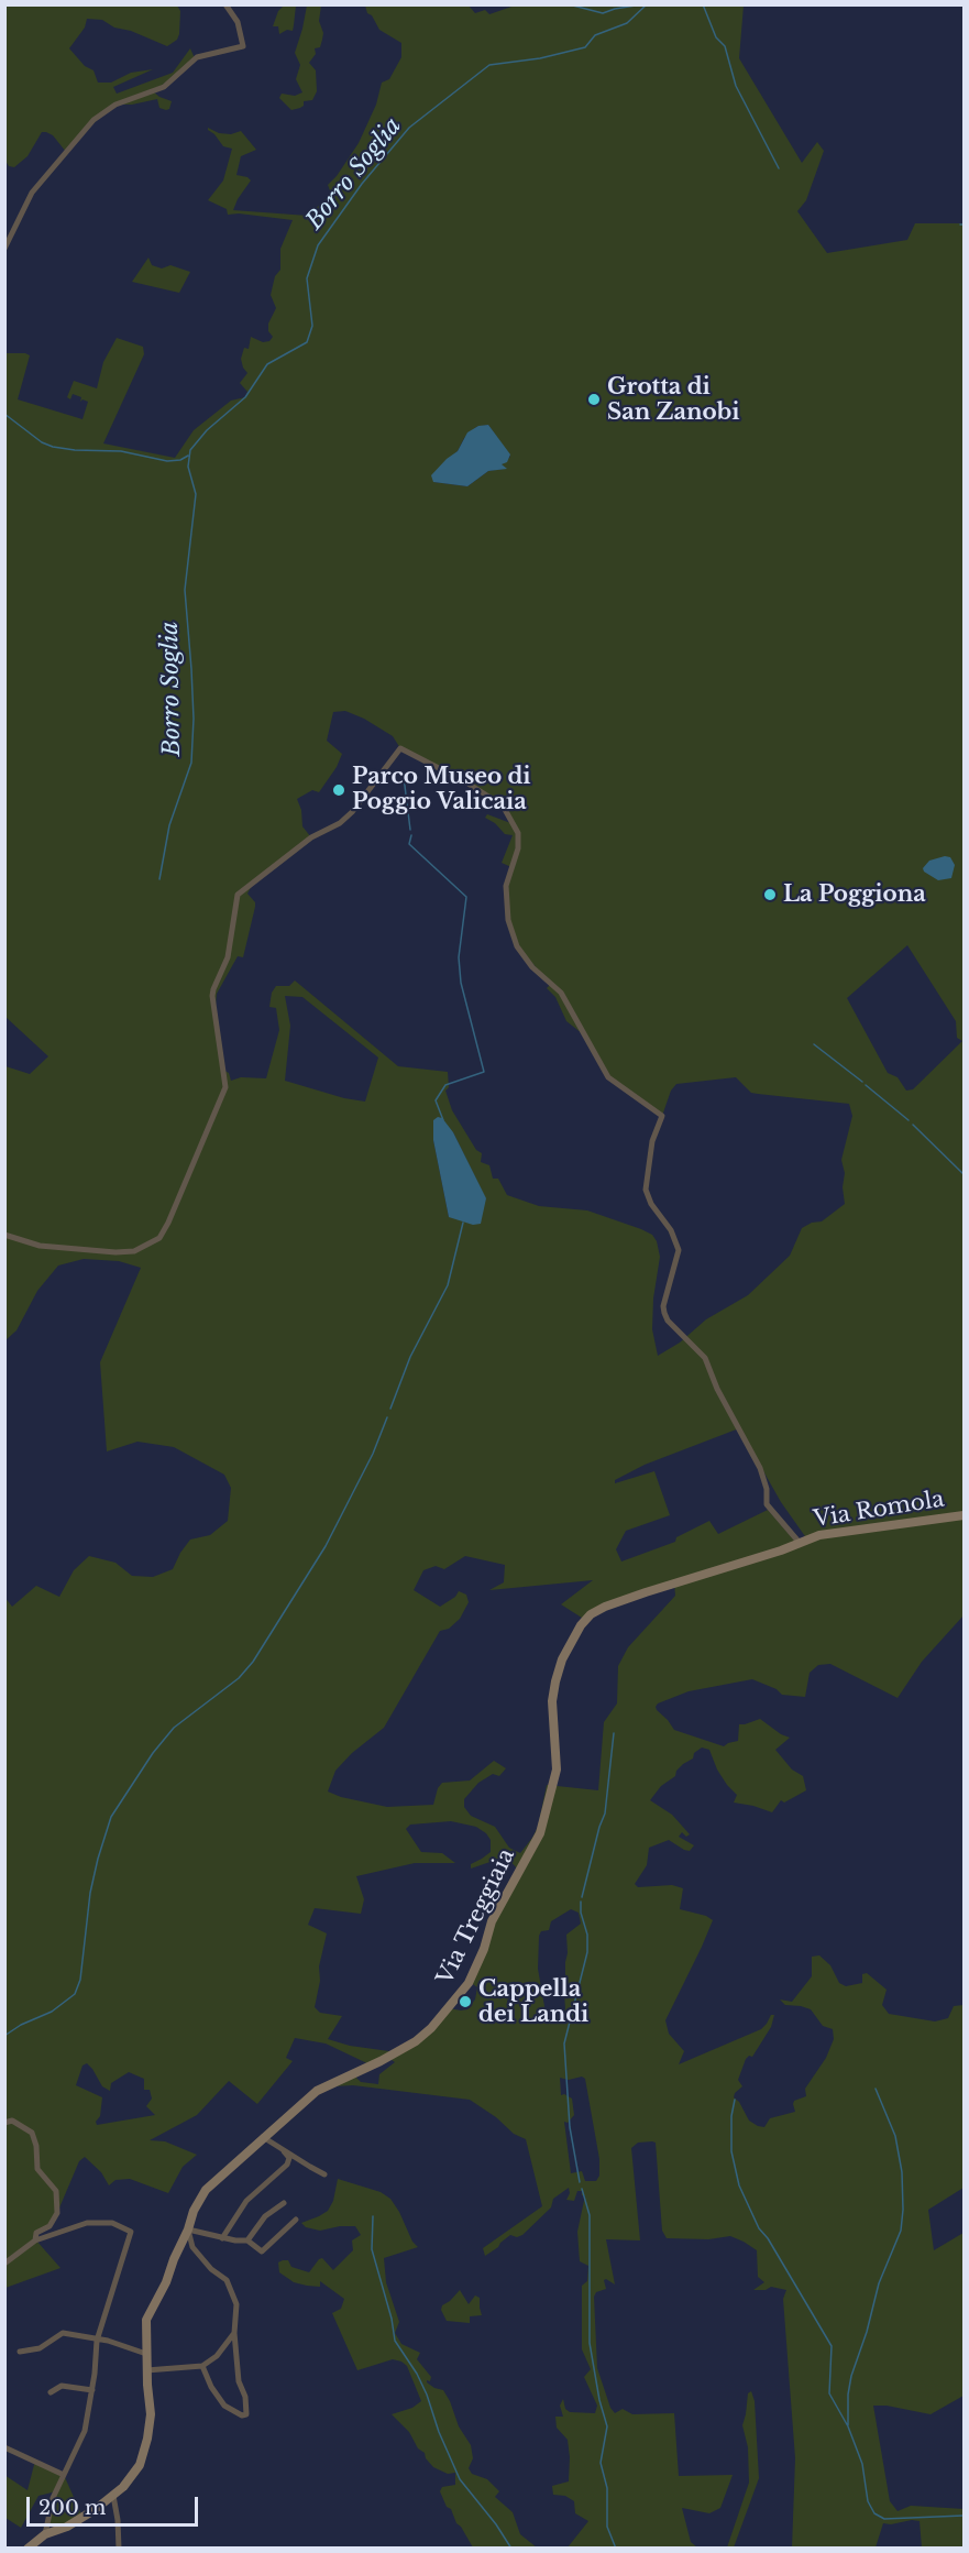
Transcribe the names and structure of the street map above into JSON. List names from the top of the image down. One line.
{"streets":{"street":["Via Romola","Via Treggiaia"]},"crossings":[["Via Romola","Via Treggiaia"]],"water":["Borro Soglia"],"places":["Grotta di San Zanobi","Parco Museo di Poggio Valicaia","La Poggiona","Cappella dei Landi"],"scale_bar":"200 m"}
